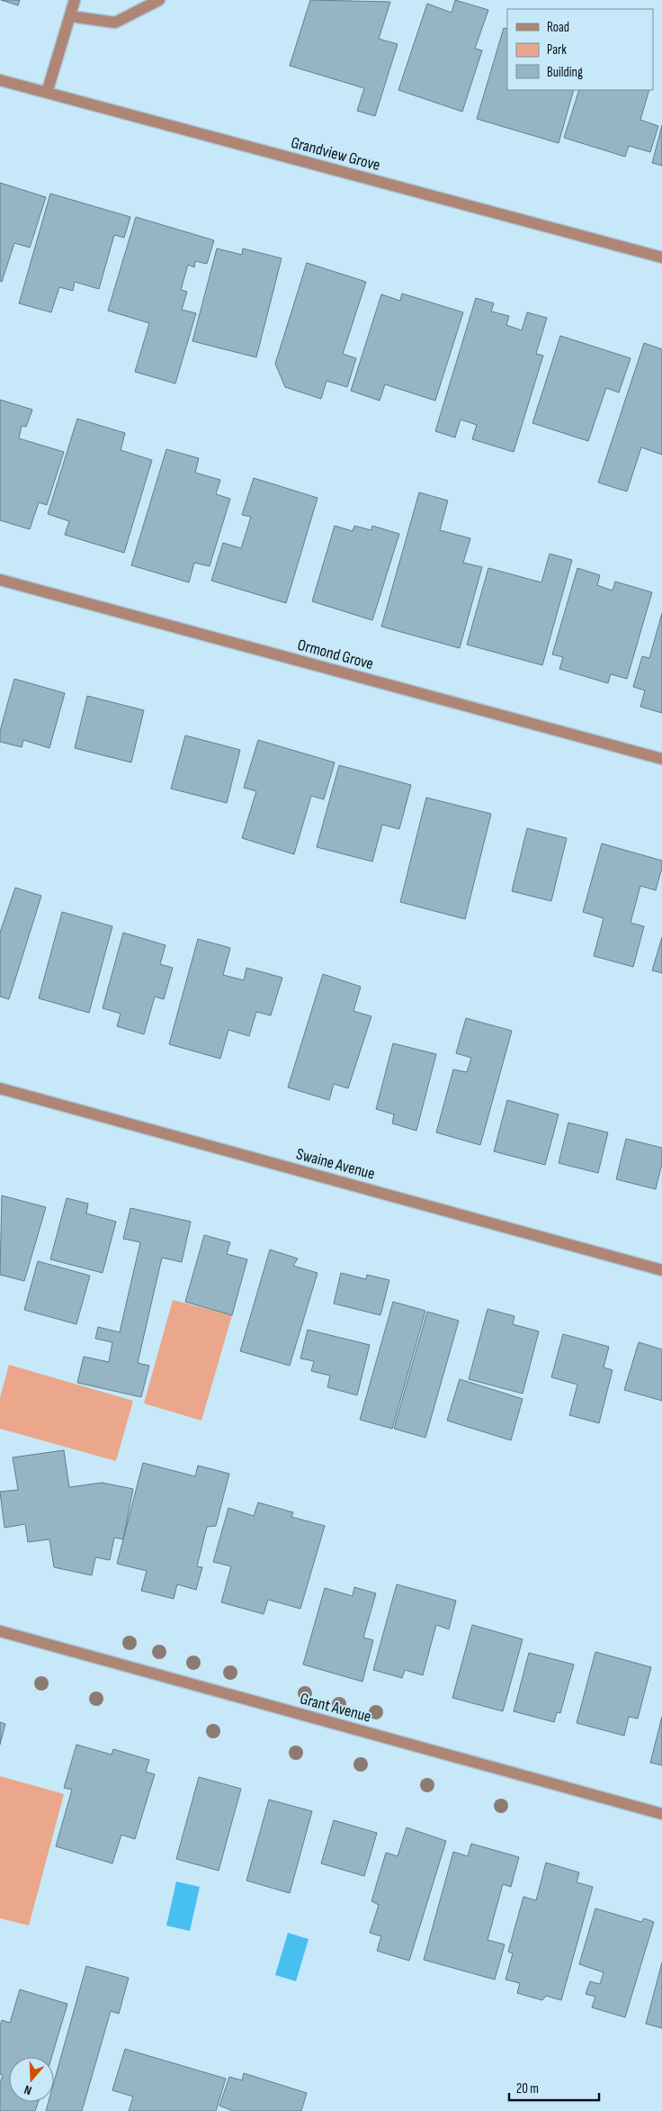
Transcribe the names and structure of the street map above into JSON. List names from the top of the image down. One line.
{"streets":{"street":["Grandview Grove","Ormond Grove","Swaine Avenue","Grant Avenue"]},"legend":["Road","Park","Building"],"scale_bar":"20 m","north":"bottom"}
